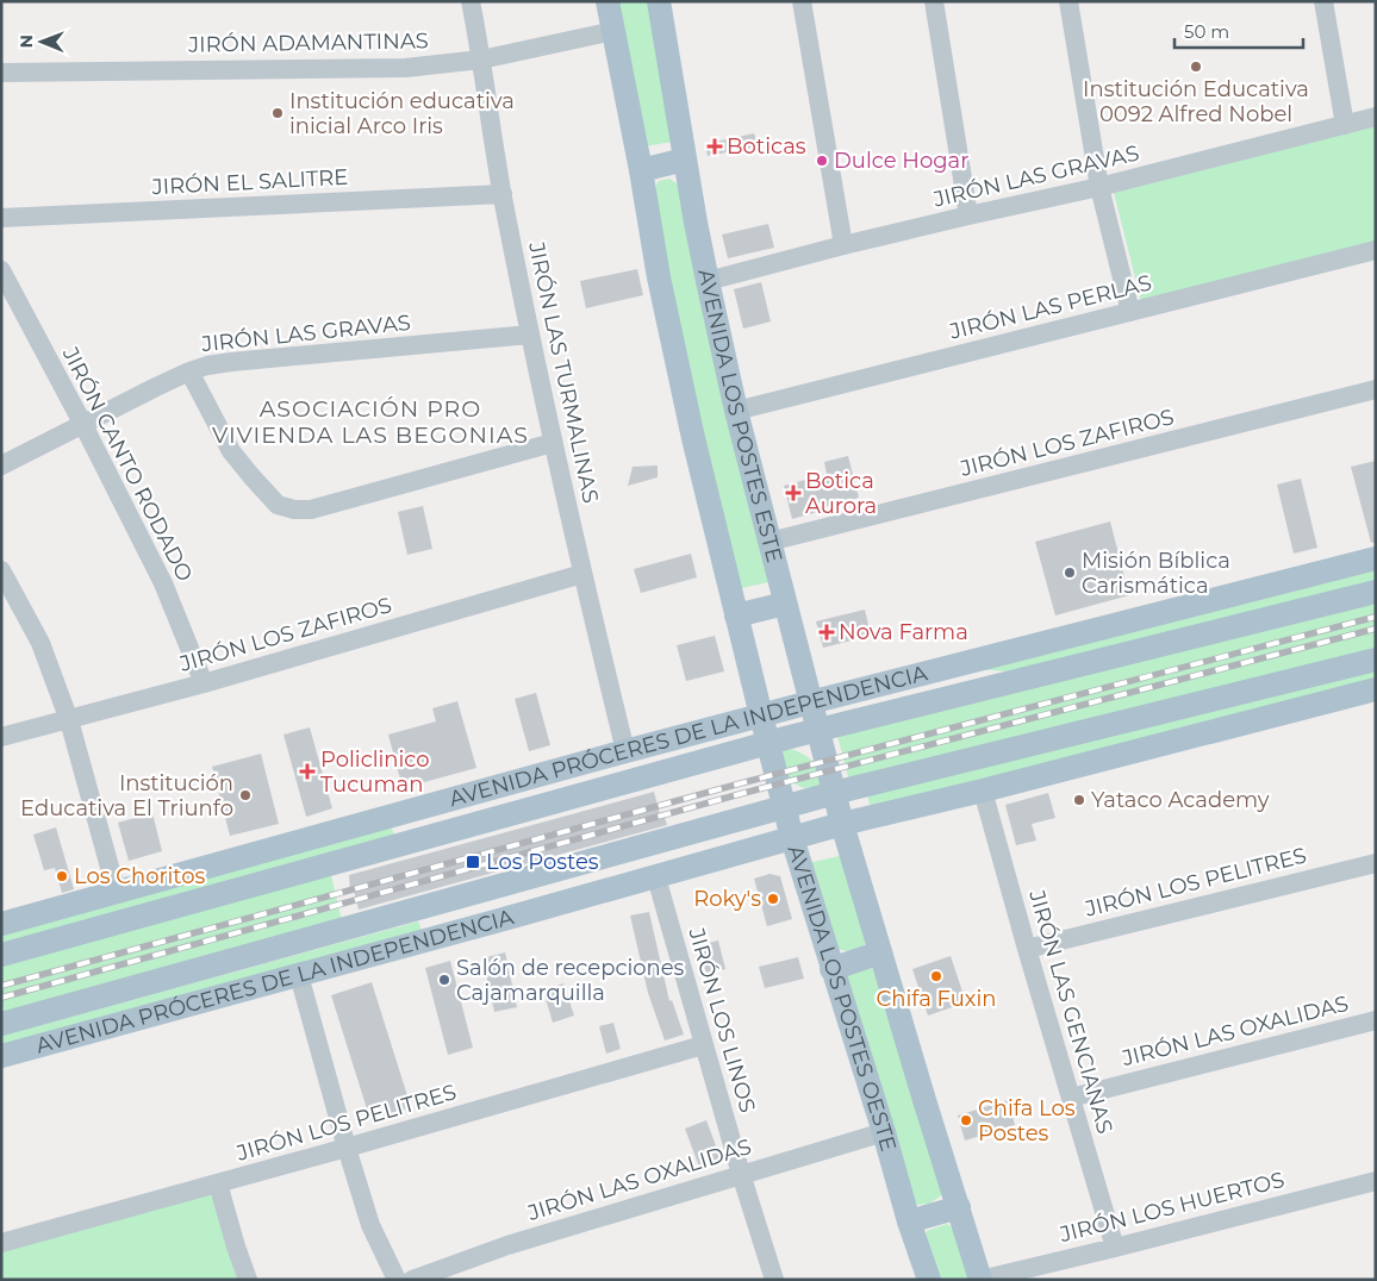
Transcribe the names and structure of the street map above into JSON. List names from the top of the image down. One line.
{"streets":{"main road":["AVENIDA LOS POSTES ESTE","AVENIDA PRÓCERES DE LA INDEPENDENCIA","AVENIDA LOS POSTES OESTE"],"street":["JIRÓN ADAMANTINAS","JIRÓN LAS GRAVAS","JIRÓN EL SALITRE","JIRÓN LAS PERLAS","JIRÓN LAS TURMALINAS","JIRÓN LOS ZAFIROS","JIRÓN CANTO RODADO","JIRÓN LOS PELITRES","JIRÓN LAS GENCIANAS","JIRÓN LOS LINOS","JIRÓN LAS OXALIDAS","JIRÓN LOS HUERTOS"]},"crossings":[["JIRÓN ADAMANTINAS","JIRÓN LAS TURMALINAS"],["JIRÓN LAS GRAVAS","JIRÓN LAS TURMALINAS"],["JIRÓN LAS GRAVAS","AVENIDA LOS POSTES ESTE"],["JIRÓN LAS GRAVAS","JIRÓN CANTO RODADO"],["JIRÓN EL SALITRE","JIRÓN LAS TURMALINAS"],["JIRÓN LAS PERLAS","AVENIDA LOS POSTES ESTE"],["JIRÓN LAS TURMALINAS","JIRÓN LOS ZAFIROS"],["JIRÓN LAS TURMALINAS","AVENIDA PRÓCERES DE LA INDEPENDENCIA"],["AVENIDA LOS POSTES ESTE","JIRÓN LOS ZAFIROS"],["AVENIDA LOS POSTES ESTE","AVENIDA PRÓCERES DE LA INDEPENDENCIA"],["JIRÓN LOS ZAFIROS","JIRÓN CANTO RODADO"],["AVENIDA PRÓCERES DE LA INDEPENDENCIA","AVENIDA LOS POSTES OESTE"],["AVENIDA PRÓCERES DE LA INDEPENDENCIA","JIRÓN LAS GENCIANAS"],["AVENIDA PRÓCERES DE LA INDEPENDENCIA","JIRÓN LOS LINOS"],["JIRÓN LOS PELITRES","JIRÓN LAS GENCIANAS"],["JIRÓN LOS PELITRES","JIRÓN LOS LINOS"],["AVENIDA LOS POSTES OESTE","JIRÓN LAS OXALIDAS"],["JIRÓN LAS GENCIANAS","JIRÓN LAS OXALIDAS"],["JIRÓN LAS GENCIANAS","JIRÓN LOS HUERTOS"],["JIRÓN LOS LINOS","JIRÓN LAS OXALIDAS"]],"districts":["ASOCIACIÓN PRO VIVIENDA LAS BEGONIAS"],"places":{"other":["Institución Educativa 0092 Alfred Nobel","Institución educativa inicial Arco Iris","Dulce Hogar","Misión Bíblica Carismática","Institución Educativa El Triunfo","Yataco Academy","Los Choritos","Roky's","Chifa Fuxin","Salón de recepciones Cajamarquilla","Chifa Los Postes"],"health":["Boticas","Botica Aurora","Nova Farma","Policlinico Tucuman"],"transit":["Los Postes"]},"scale_bar":"50 m","north":"left"}
